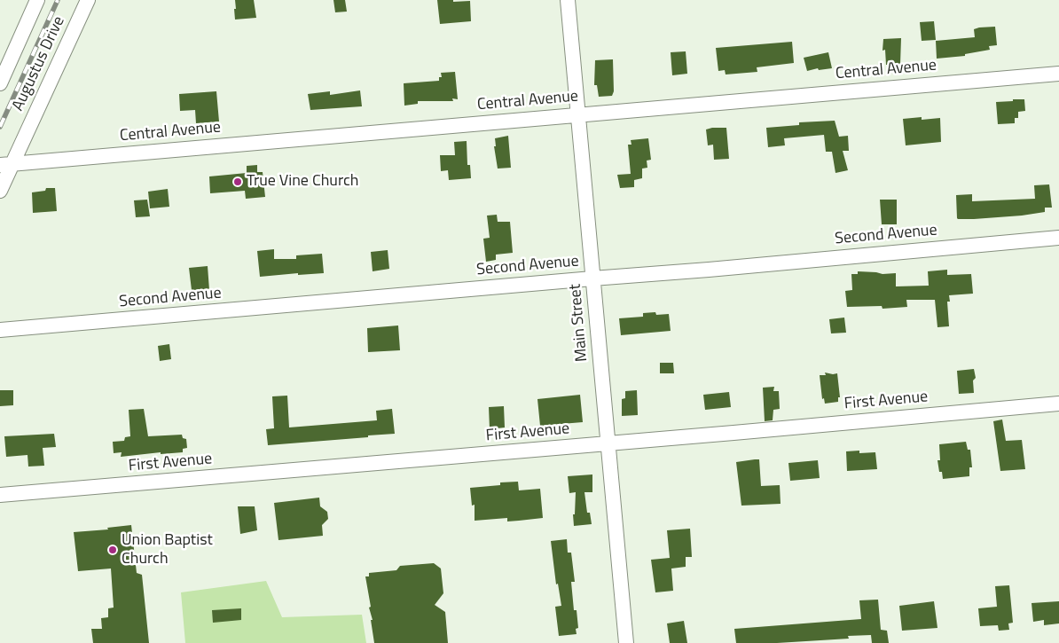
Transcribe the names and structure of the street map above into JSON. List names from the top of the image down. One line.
{"streets":{"street":["Augustus Drive","Central Avenue","Second Avenue","Main Street","First Avenue"]},"crossings":[["Augustus Drive","Central Avenue"],["Central Avenue","Main Street"],["Second Avenue","Main Street"],["Main Street","First Avenue"]],"places":["True Vine Church","Union Baptist Church"]}
